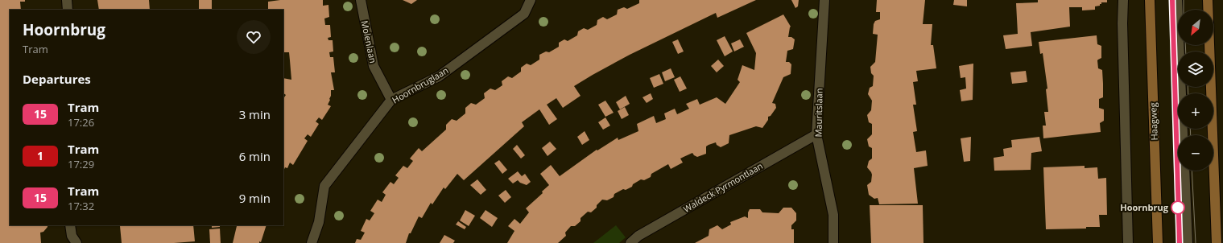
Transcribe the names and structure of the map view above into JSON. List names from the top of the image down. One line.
{"streets":{"main road":["Haagweg"],"street":["Molenlaan","Hoornbruglaan","Mauritslaan","Waldeck Pyrmontlaan"]},"crossings":[["Molenlaan","Hoornbruglaan"],["Mauritslaan","Waldeck Pyrmontlaan"]],"places":["Hoornbrug"],"lines":["tram line 15"],"north":"bottom left","page":{"map_buttons":["+","−"],"heading":[["Hoornbrug","Tram"],"Departures"],"list":[{"mark":"15","name":"Tram","note":"17:26","value":"3 min"},{"mark":"1","name":"Tram","note":"17:29","value":"6 min"},{"mark":"15","name":"Tram","note":"17:32","value":"9 min"}]}}
